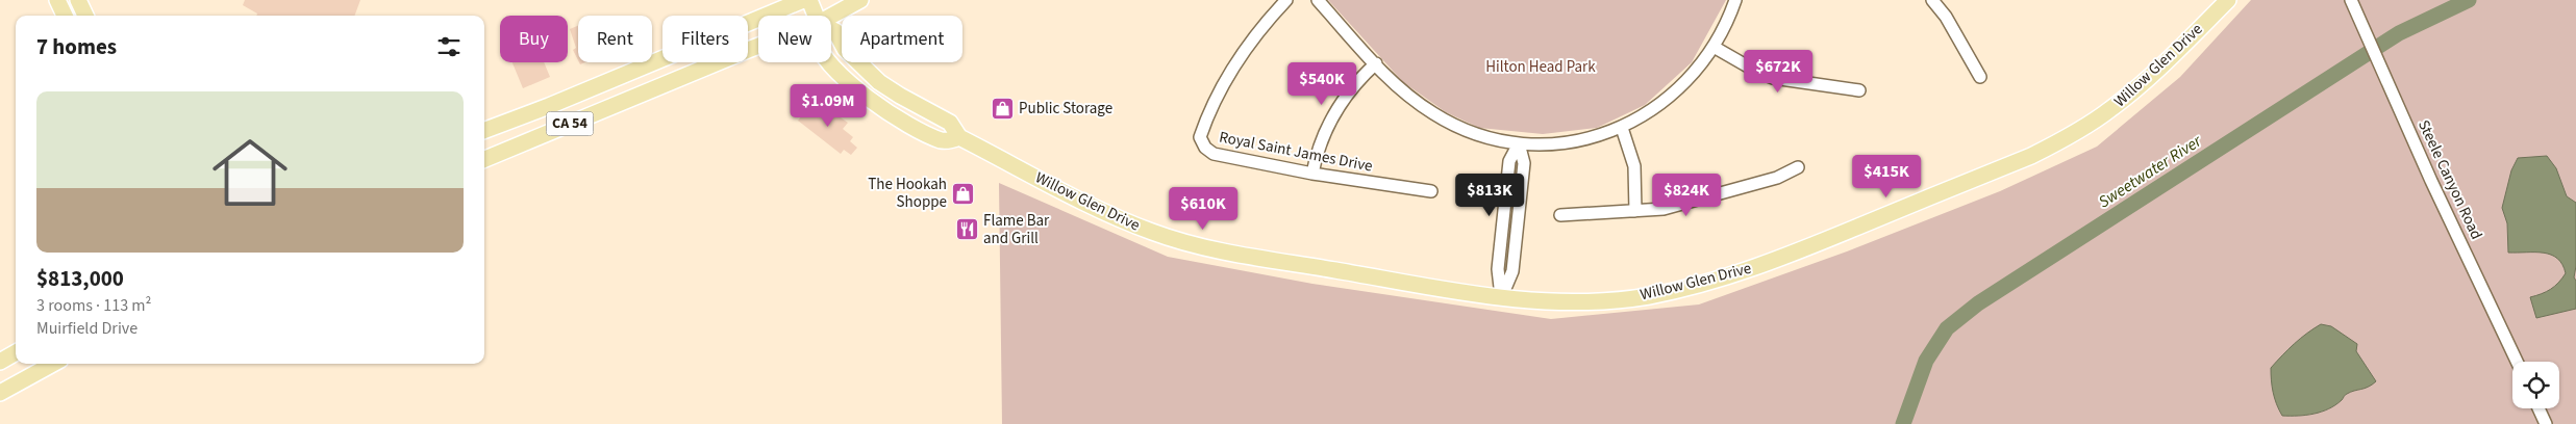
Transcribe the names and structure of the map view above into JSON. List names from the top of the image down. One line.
{"streets":{"main road":["Willow Glen Drive","CA 54"],"street":["Royal Saint James Drive","Steele Canyon Road"]},"water":["Sweetwater River"],"parks":["Hilton Head Park"],"places":{"shop":["Public Storage","The Hookah Shoppe"],"restaurant":["Flame Bar and Grill"]},"page":{"chip":["Buy","Rent","Filters","New","Apartment"],"heading":"7 homes","price":["$672K","$540K","$1.09M","$415K","$813K","$824K","$610K"],"list":[{"name":"$813,000","note":"3 rooms · 113 m² · Muirfield Drive"}]}}
